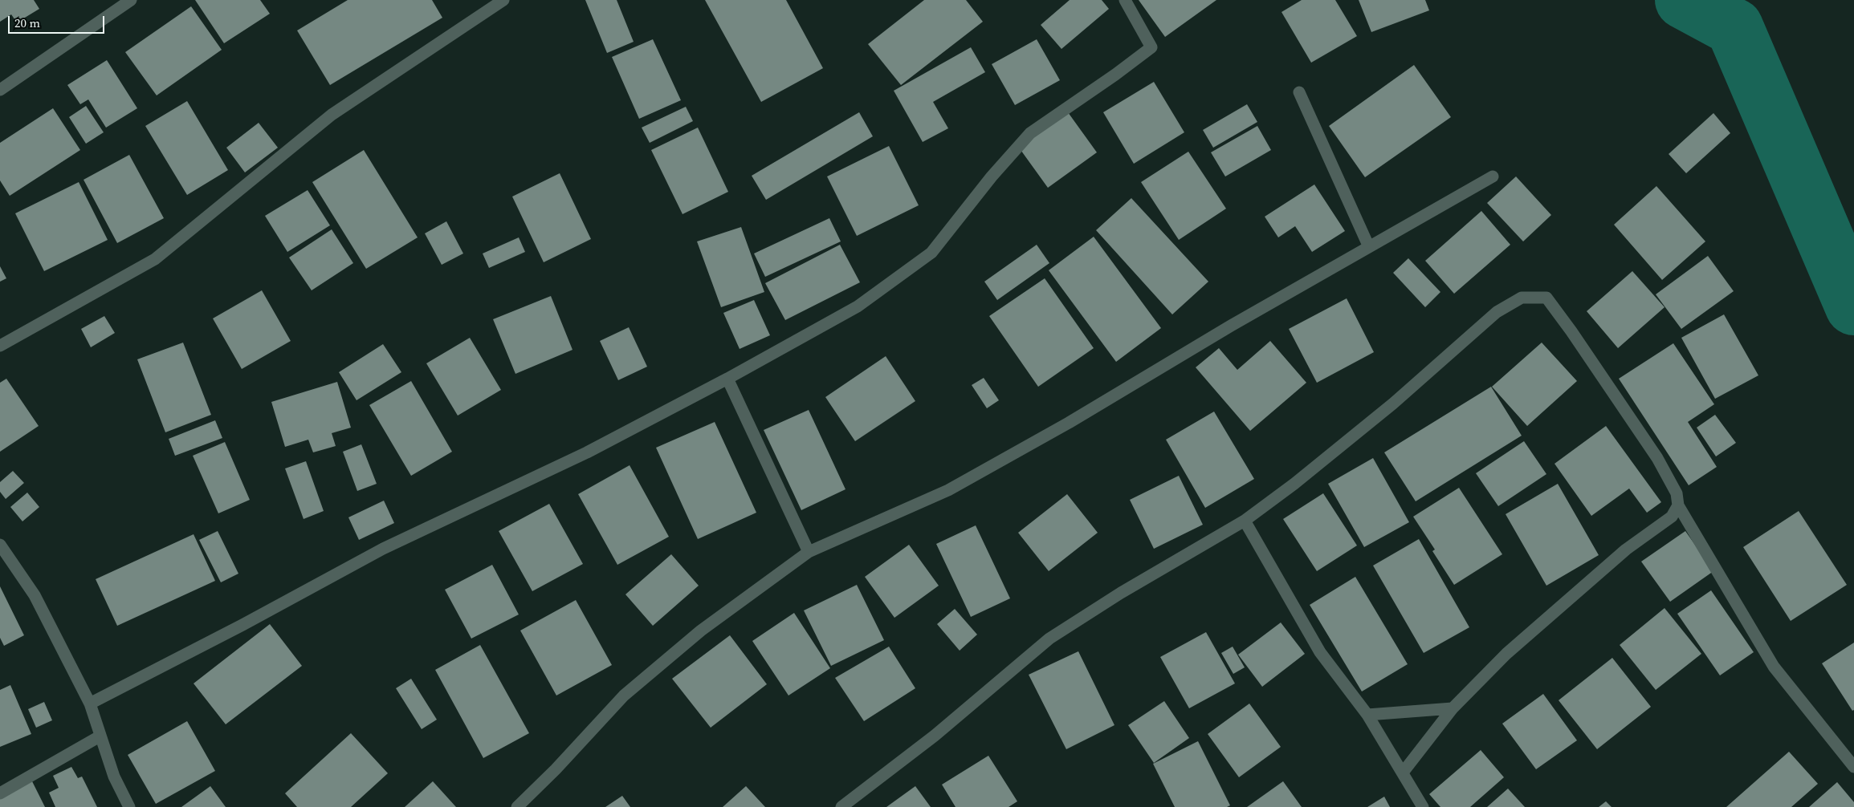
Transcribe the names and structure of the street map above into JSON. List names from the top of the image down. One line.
{"scale_bar":"20 m"}
